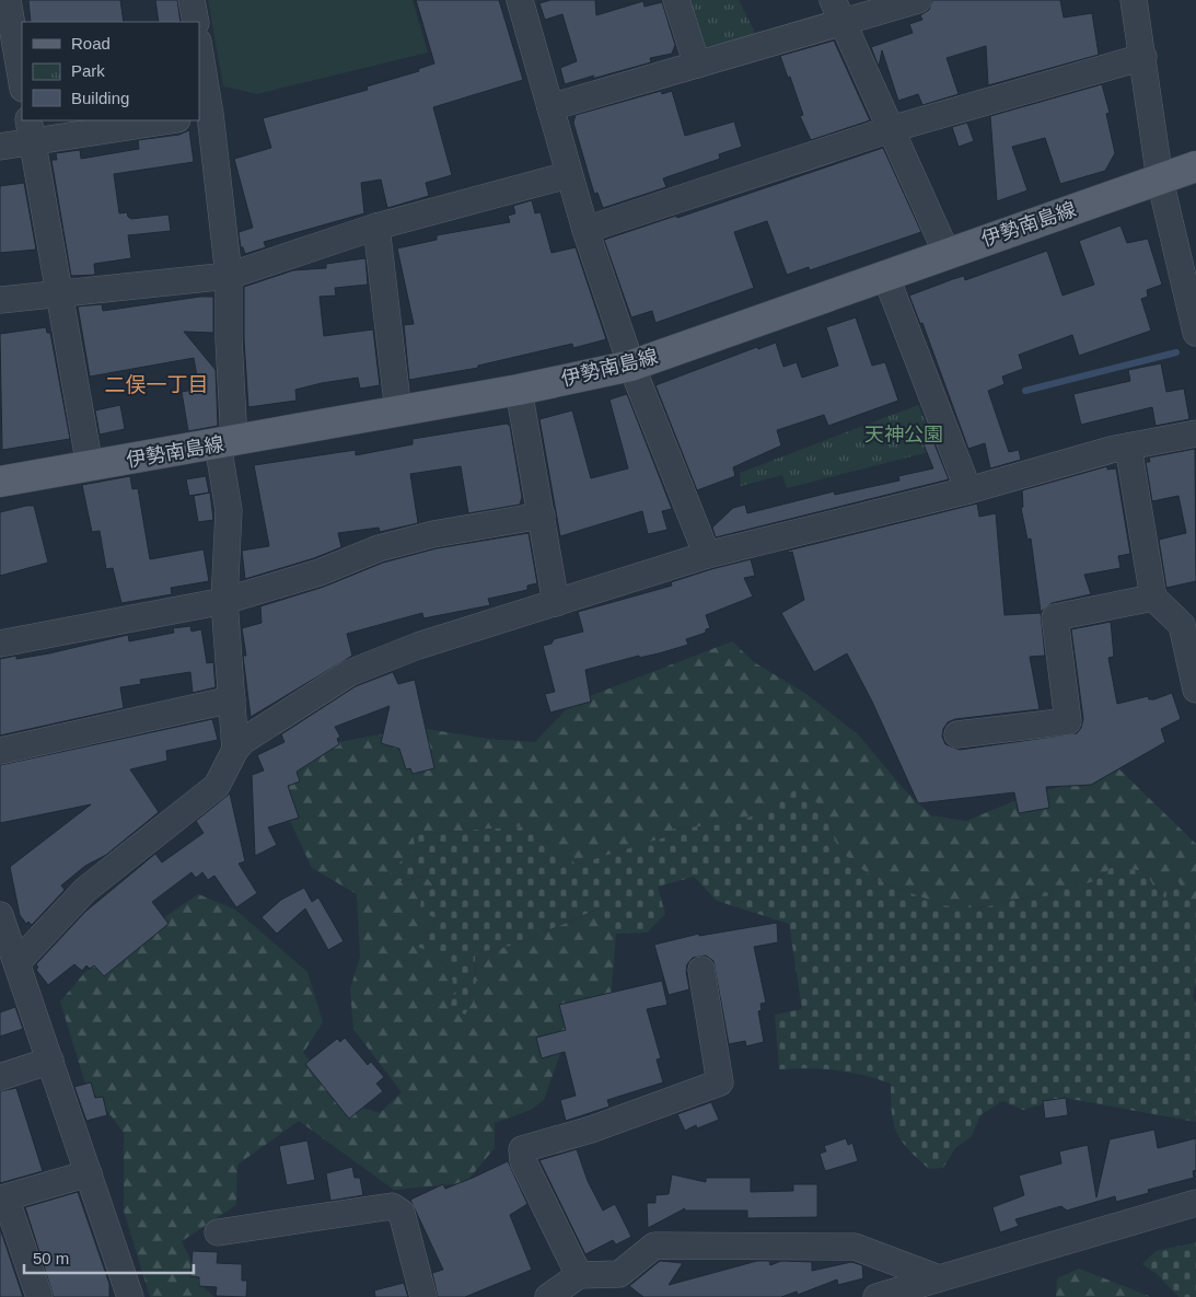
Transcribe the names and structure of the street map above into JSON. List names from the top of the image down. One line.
{"streets":{"main road":["伊勢南島線"]},"districts":["二俣一丁目"],"parks":["天神公園"],"legend":["Road","Park","Building"],"scale_bar":"50 m"}
